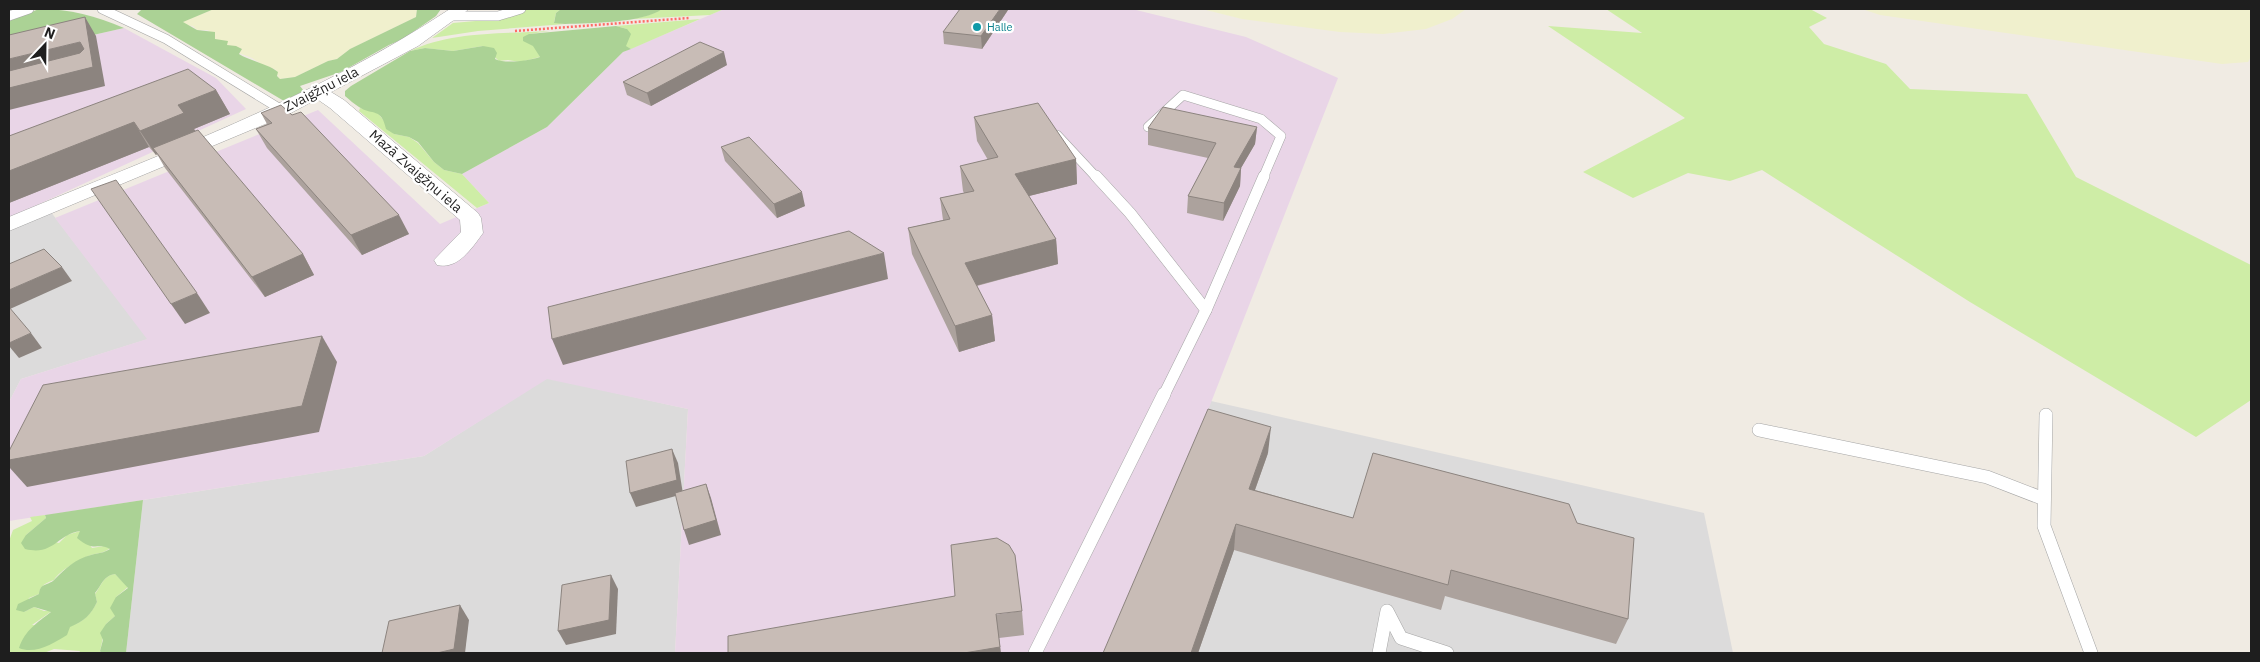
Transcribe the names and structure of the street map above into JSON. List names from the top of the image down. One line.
{"streets":{"street":["Zvaigžņu iela","Mazā Zvaigžņu iela"]},"crossings":[["Zvaigžņu iela","Mazā Zvaigžņu iela"]],"places":["Halle"],"north":"top"}
